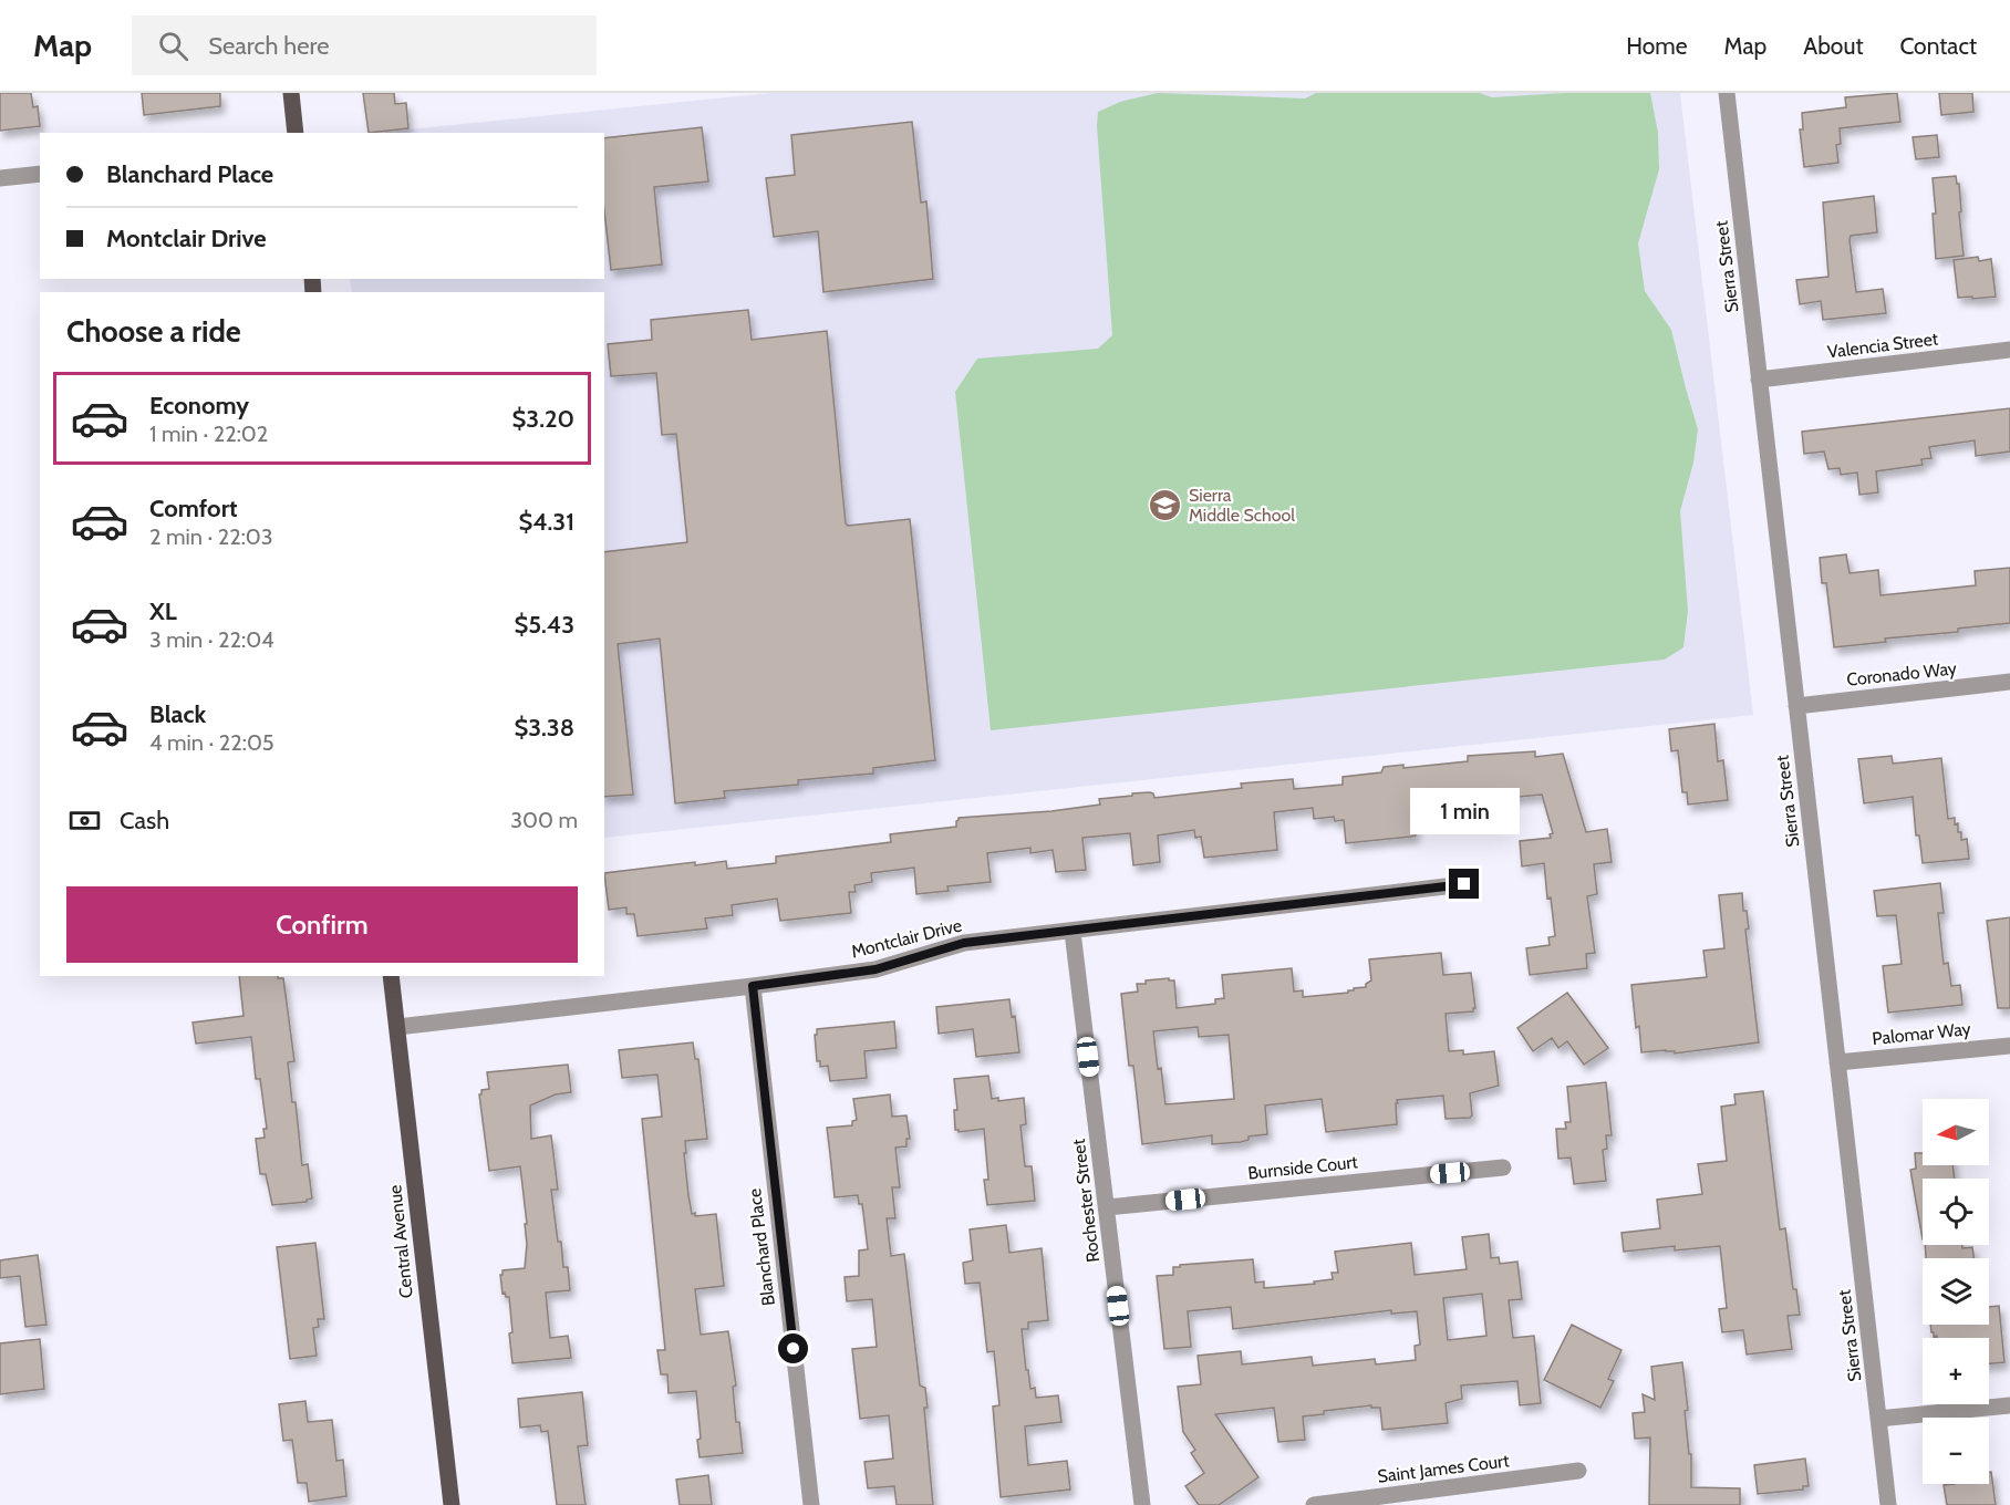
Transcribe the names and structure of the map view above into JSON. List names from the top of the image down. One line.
{"streets":{"main road":["Central Avenue"],"street":["Sierra Street","Valencia Street","Coronado Way","Montclair Drive","Palomar Way","Burnside Court","Rochester Street","Blanchard Place","Saint James Court"]},"crossings":[["Sierra Street","Valencia Street"],["Sierra Street","Coronado Way"],["Sierra Street","Palomar Way"],["Montclair Drive","Rochester Street"],["Montclair Drive","Central Avenue"],["Montclair Drive","Blanchard Place"],["Burnside Court","Rochester Street"]],"places":{"school or university":["Sierra Middle School"]},"north":"left","page":{"header":"Map","search":"Search here","nav":["Home","Map","About","Contact"],"banner":["Blanchard Place","Montclair Drive"],"heading":"Choose a ride","list":[{"name":"Economy","note":"1 min · 22:02","value":"$3.20"},{"name":"Comfort","note":"2 min · 22:03","value":"$4.31"},{"name":"XL","note":"3 min · 22:04","value":"$5.43"},{"name":"Black","note":"4 min · 22:05","value":"$3.38"}],"pay":["Cash","300 m"],"bubble":"1 min","buttons":"Confirm","map_buttons":["+","−"]}}
